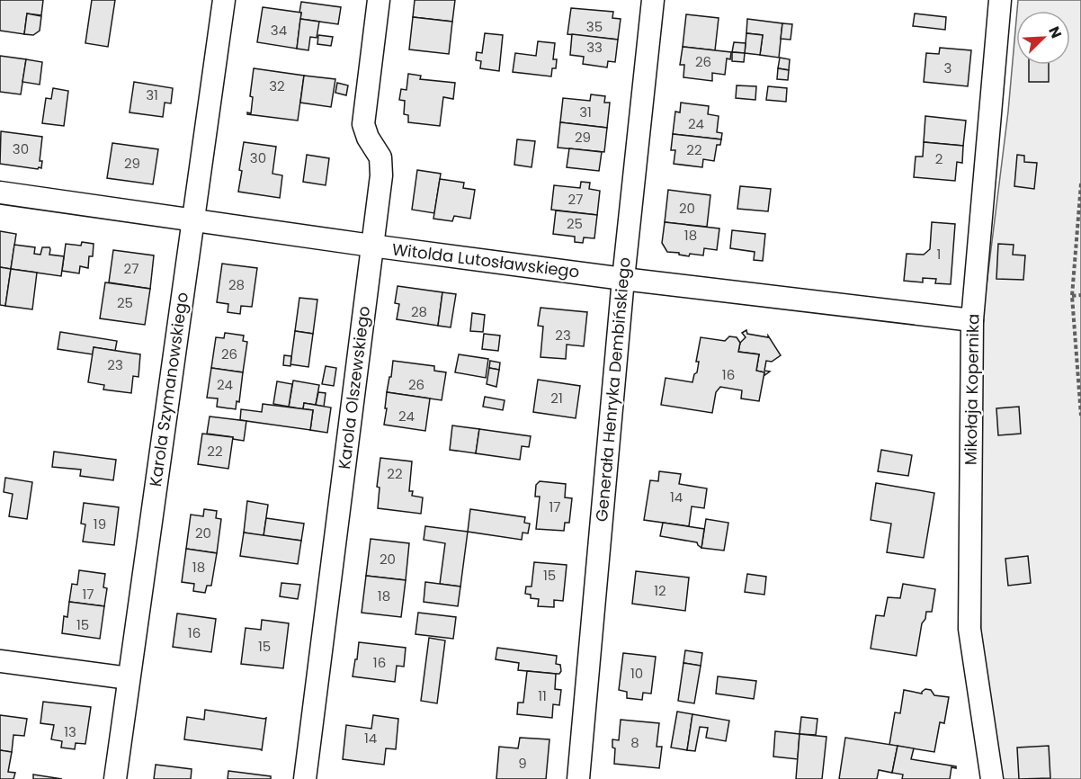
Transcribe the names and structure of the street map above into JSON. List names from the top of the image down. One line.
{"streets":{"street":["Witolda Lutosławskiego","Karola Olszewskiego","Karola Szymanowskiego","Generała Henryka Dembińskiego","Mikołaja Kopernika"]},"crossings":[["Witolda Lutosławskiego","Karola Olszewskiego"],["Witolda Lutosławskiego","Karola Szymanowskiego"],["Witolda Lutosławskiego","Generała Henryka Dembińskiego"],["Witolda Lutosławskiego","Mikołaja Kopernika"]],"house_numbers":["35","34","33","26","3","32","31","31","24","29","30","22","30","2","29","27","20","25","18","1","27","28","25","28","23","26","23","16","24","26","21","24","22","22","14","17","19","20","20","18","15","12","17","18","15","16","15","16","10","11","13","14","8","9"],"north":"top right"}
